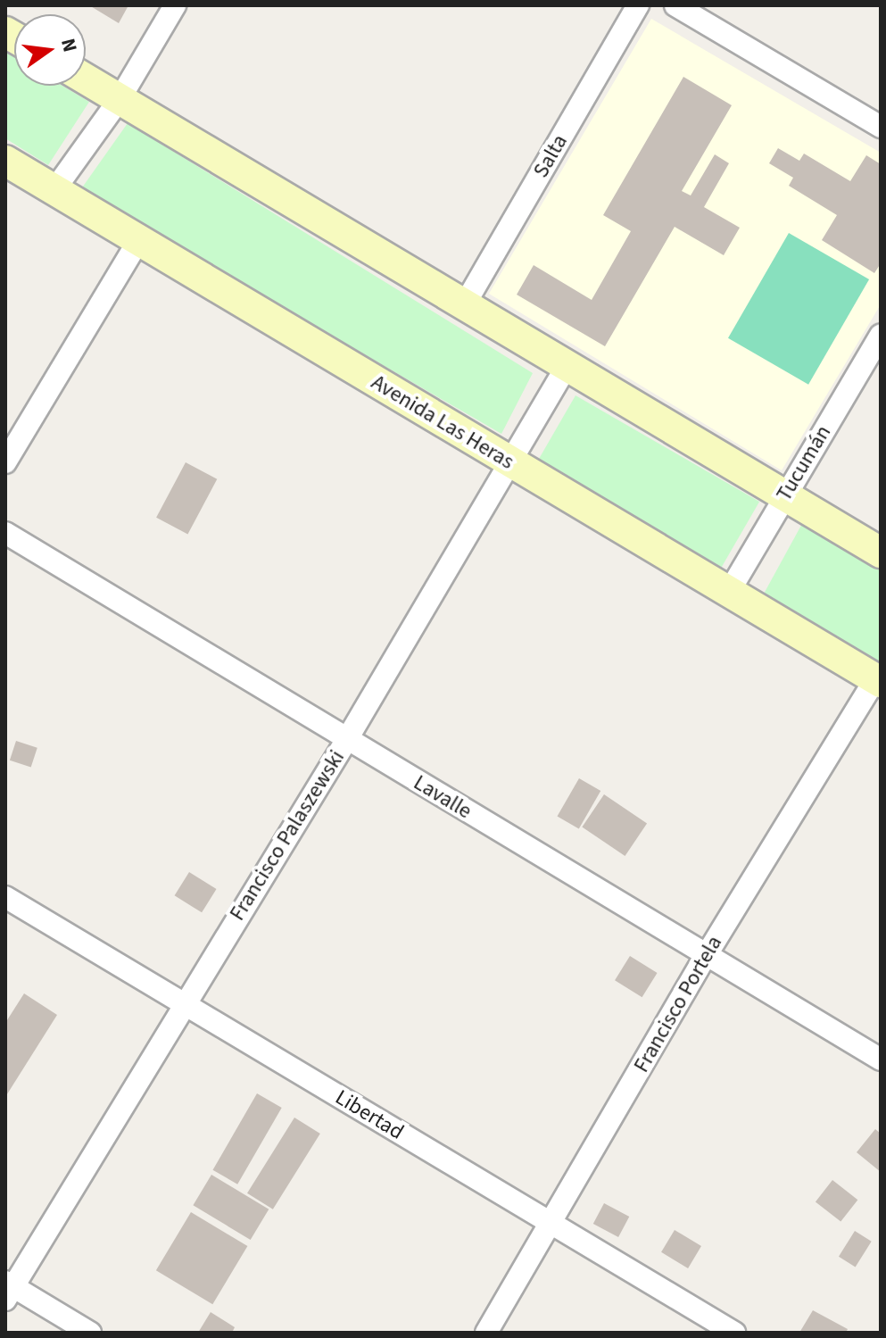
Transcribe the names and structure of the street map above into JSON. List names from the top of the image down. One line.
{"streets":{"main road":["Avenida Las Heras"],"street":["Salta","Tucumán","Lavalle","Francisco Palaszewski","Francisco Portela","Libertad"]},"crossings":[["Avenida Las Heras","Tucumán"],["Avenida Las Heras","Francisco Palaszewski"],["Avenida Las Heras","Francisco Portela"],["Lavalle","Francisco Palaszewski"],["Lavalle","Francisco Portela"],["Francisco Palaszewski","Libertad"],["Francisco Portela","Libertad"]],"north":"right"}
